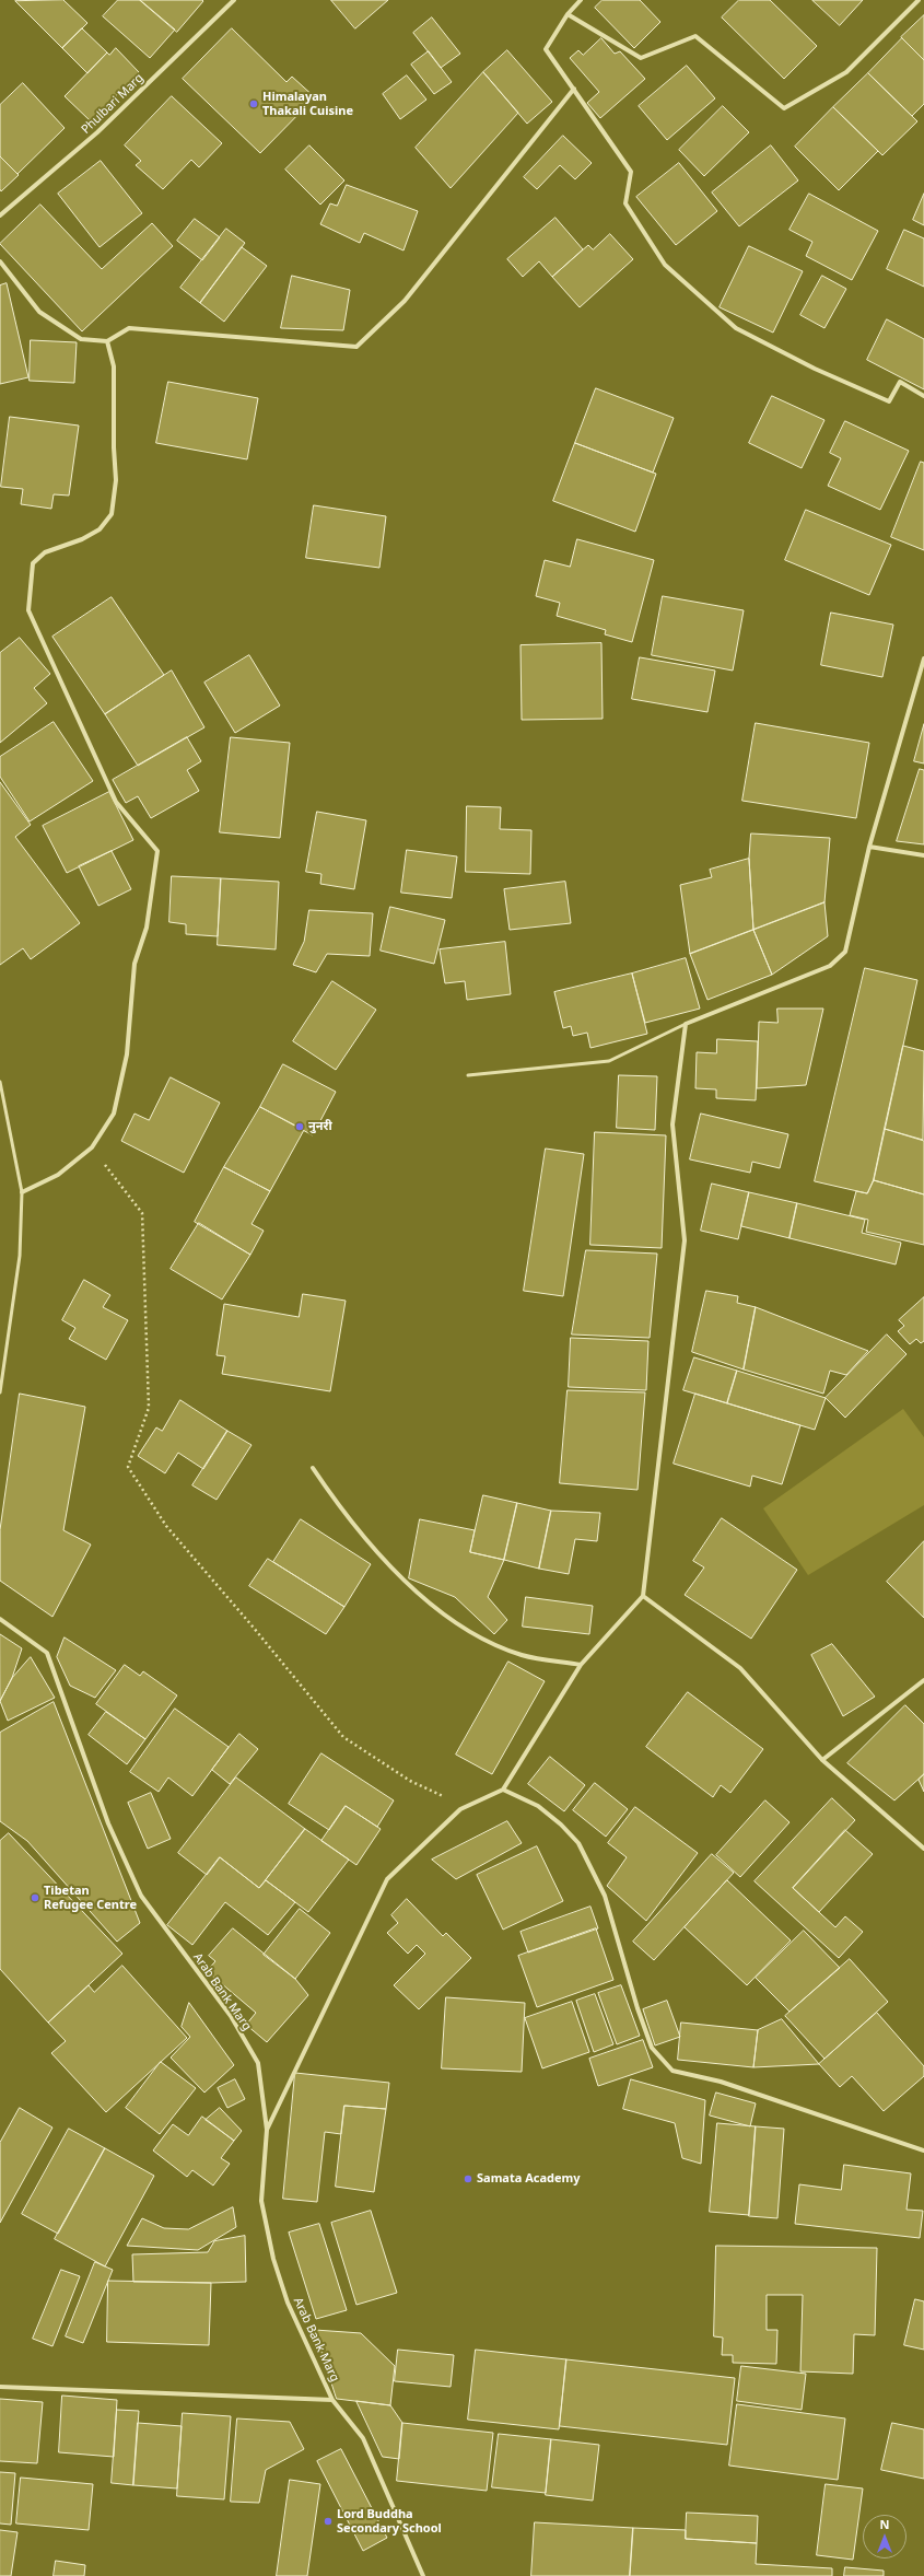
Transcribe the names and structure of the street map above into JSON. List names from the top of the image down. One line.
{"streets":{"street":["Phulbari Marg","Arab Bank Marg"]},"places":["Himalayan Thakali Cuisine","नुनरी","Tibetan Refugee Centre","Samata Academy","Lord Buddha Secondary School"],"north":"top"}
